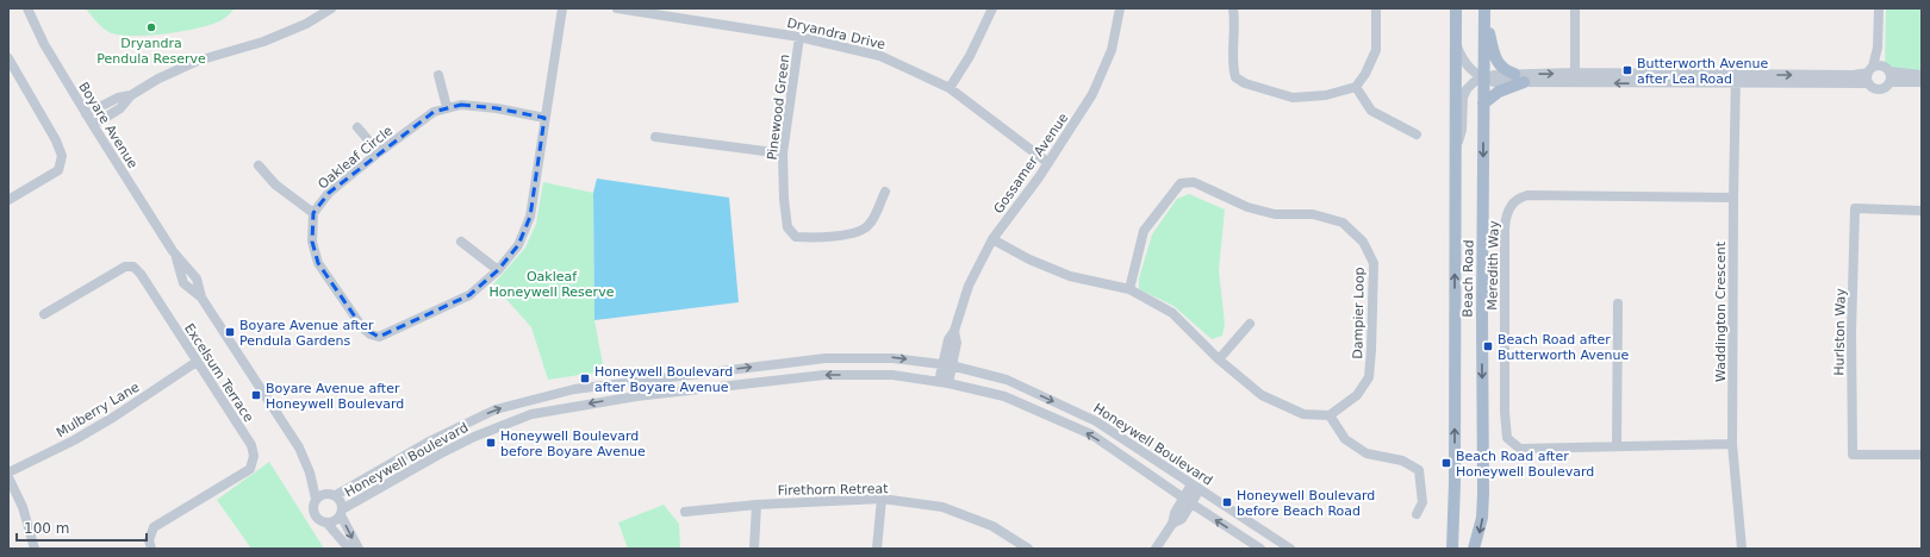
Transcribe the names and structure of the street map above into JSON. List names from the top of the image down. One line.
{"streets":{"main road":["Beach Road"],"street":["Dryandra Drive","Pinewood Green","Boyare Avenue","Oakleaf Circle","Gossamer Avenue","Meredith Way","Waddington Crescent","Dampier Loop","Hurlston Way","Excelsum Terrace","Mulberry Lane","Honeywell Boulevard","Firethorn Retreat"]},"crossings":[["Dryandra Drive","Pinewood Green"],["Dryandra Drive","Gossamer Avenue"],["Boyare Avenue","Honeywell Boulevard"],["Gossamer Avenue","Honeywell Boulevard"],["Meredith Way","Waddington Crescent"],["Excelsum Terrace","Mulberry Lane"]],"parks":["Oakleaf Honeywell Reserve"],"places":{"other":["Dryandra Pendula Reserve"],"transit":["Butterworth Avenue after Lea Road","Boyare Avenue after Pendula Gardens","Beach Road after Butterworth Avenue","Honeywell Boulevard after Boyare Avenue","Boyare Avenue after Honeywell Boulevard","Honeywell Boulevard before Boyare Avenue","Beach Road after Honeywell Boulevard","Honeywell Boulevard before Beach Road"]},"scale_bar":"100 m"}
